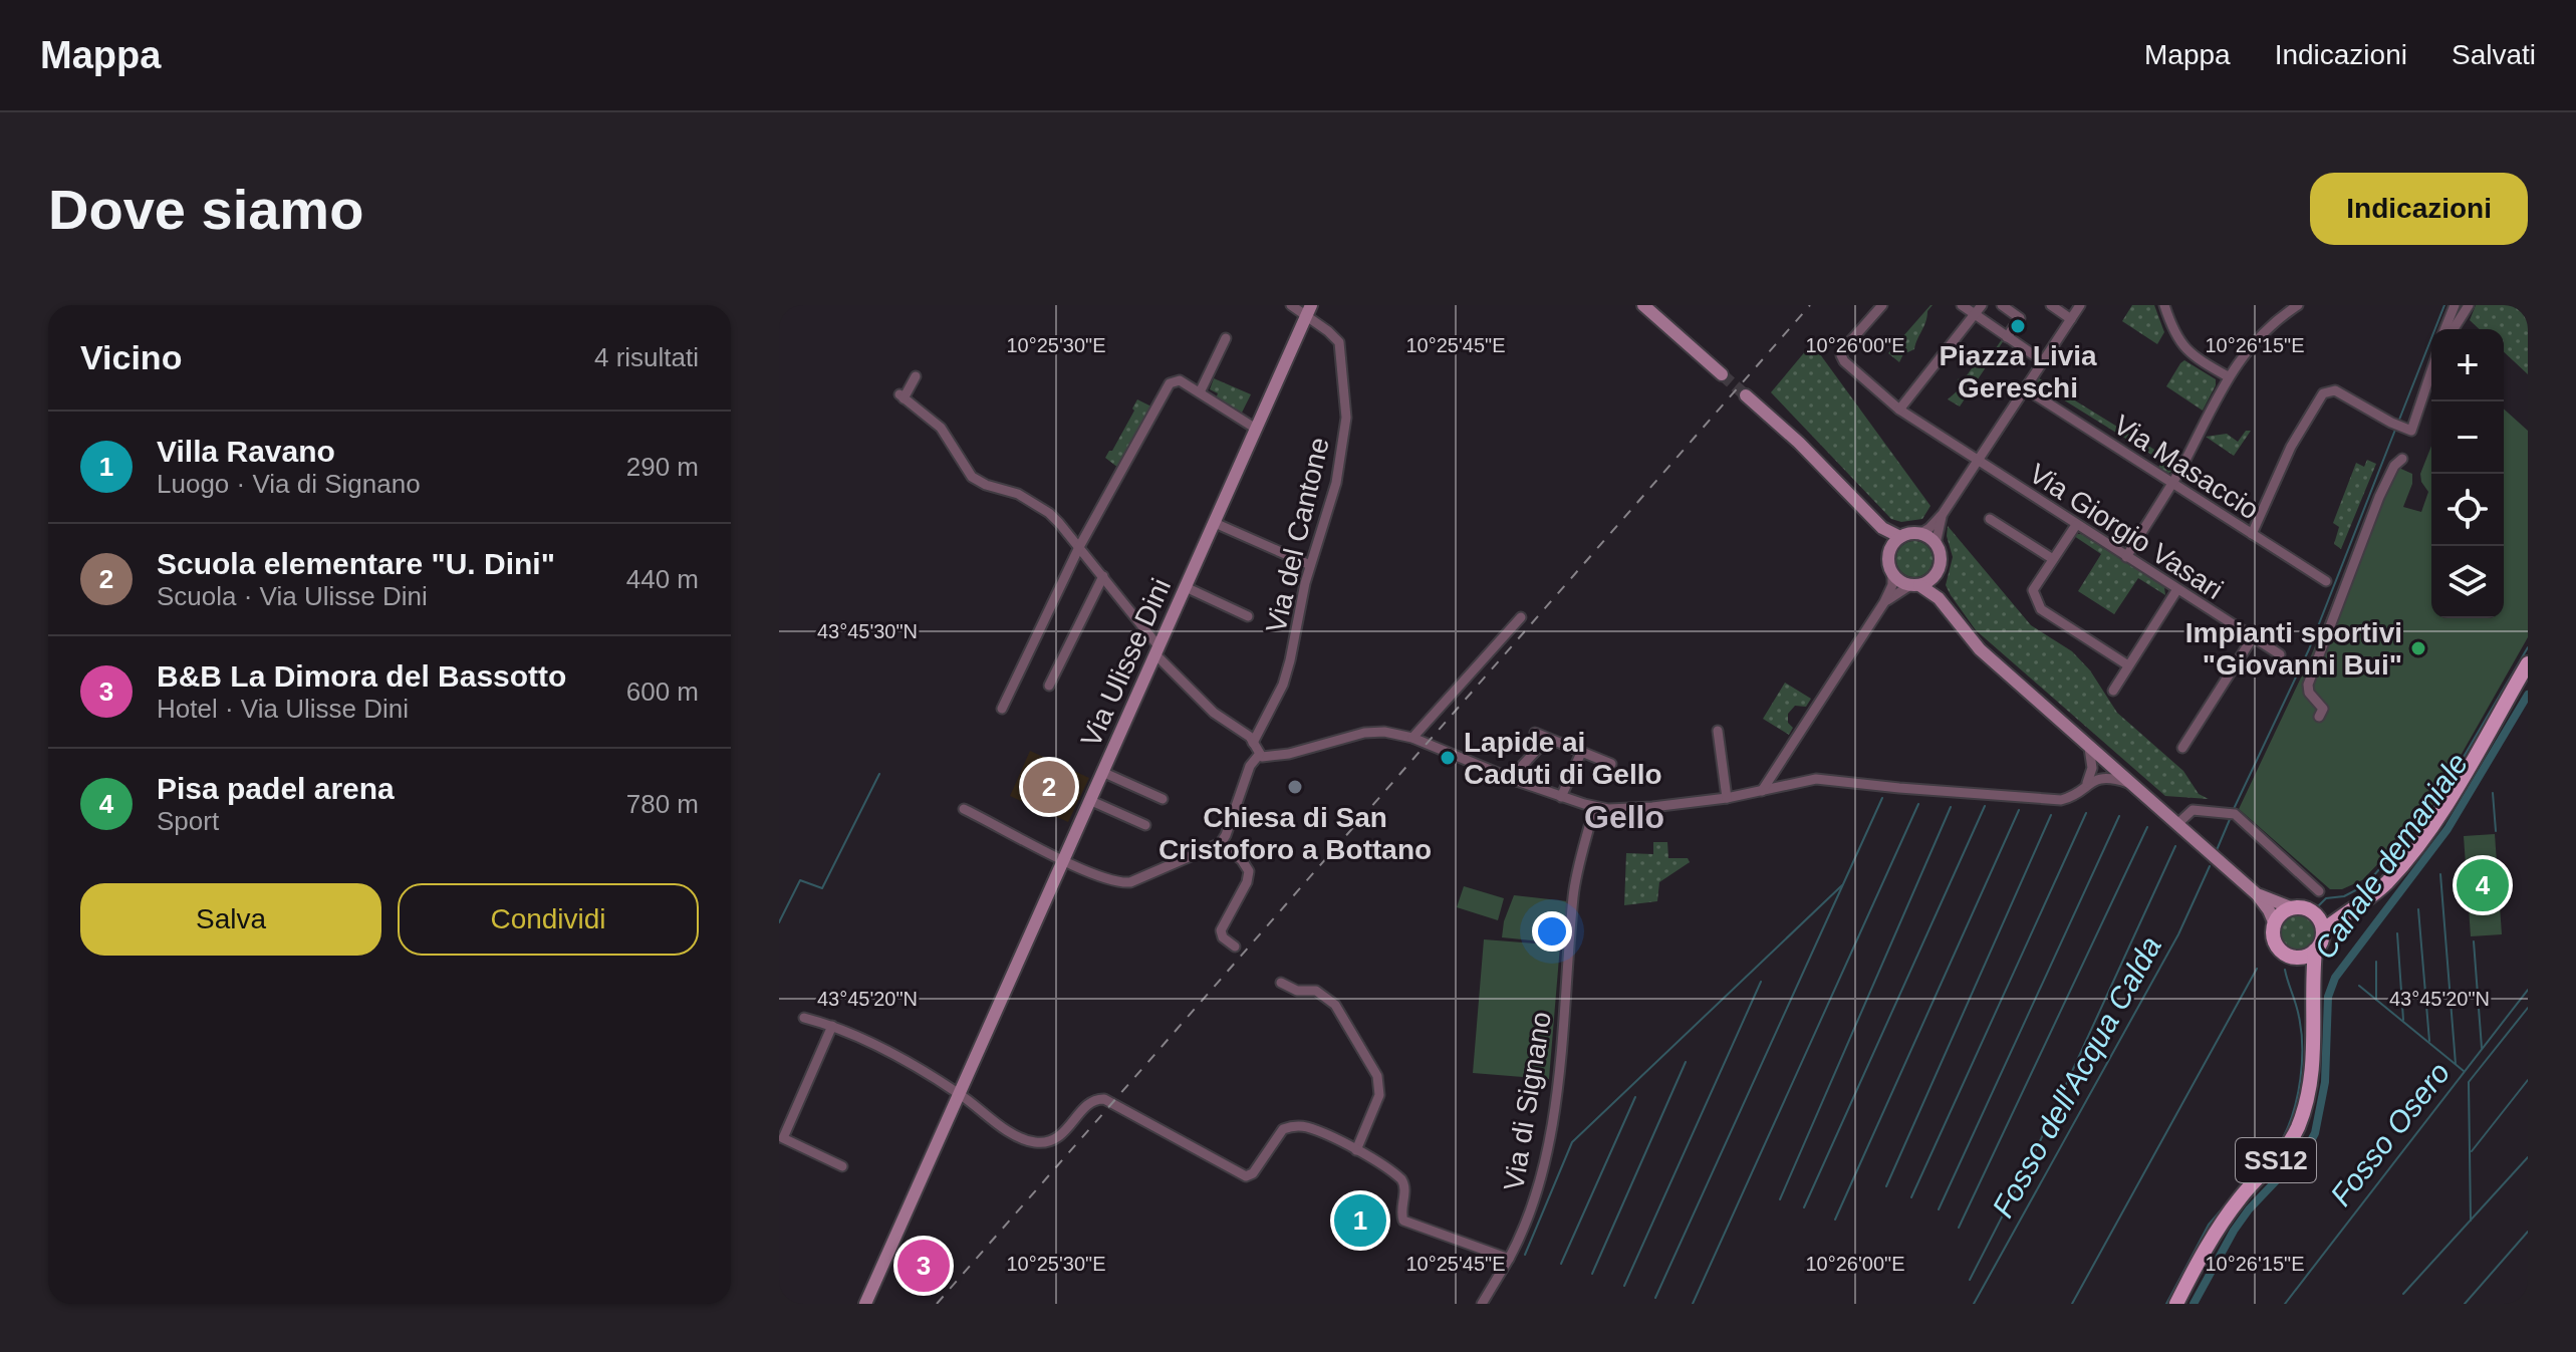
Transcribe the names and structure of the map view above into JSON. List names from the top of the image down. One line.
{"streets":{"main road":["SS12"],"street":["Via Masaccio","Via Giorgio Vasari","Via del Cantone","Via Ulisse Dini","Via di Signano"]},"crossings":[["Via del Cantone","Via Ulisse Dini"]],"districts":["Gello"],"water":["Canale demaniale","Fosso dell'Acqua Calda","Fosso Osero"],"places":["Piazza Livia Gereschi","Impianti sportivi \"Giovanni Bui\"","Lapide ai Caduti di Gello","Chiesa di San Cristoforo a Bottano"],"page":{"header":"Mappa","nav":["Mappa","Indicazioni","Salvati"],"buttons":["Indicazioni",["Salva","Condividi"]],"title":"Dove siamo","heading":["Vicino","4 risultati"],"map_buttons":["+","−"],"list":[{"mark":"1","name":"Villa Ravano","note":"Luogo · Via di Signano","value":"290 m"},{"mark":"2","name":"Scuola elementare \"U. Dini\"","note":"Scuola · Via Ulisse Dini","value":"440 m"},{"mark":"3","name":"B&B La Dimora del Bassotto","note":"Hotel · Via Ulisse Dini","value":"600 m"},{"mark":"4","name":"Pisa padel arena","note":"Sport","value":"780 m"}],"pins":["2","4","1","3"]},"coordinates":["10°25'30\"E","10°25'45\"E","10°26'00\"E","10°26'15\"E","43°45'30\"N","43°45'20\"N"]}
